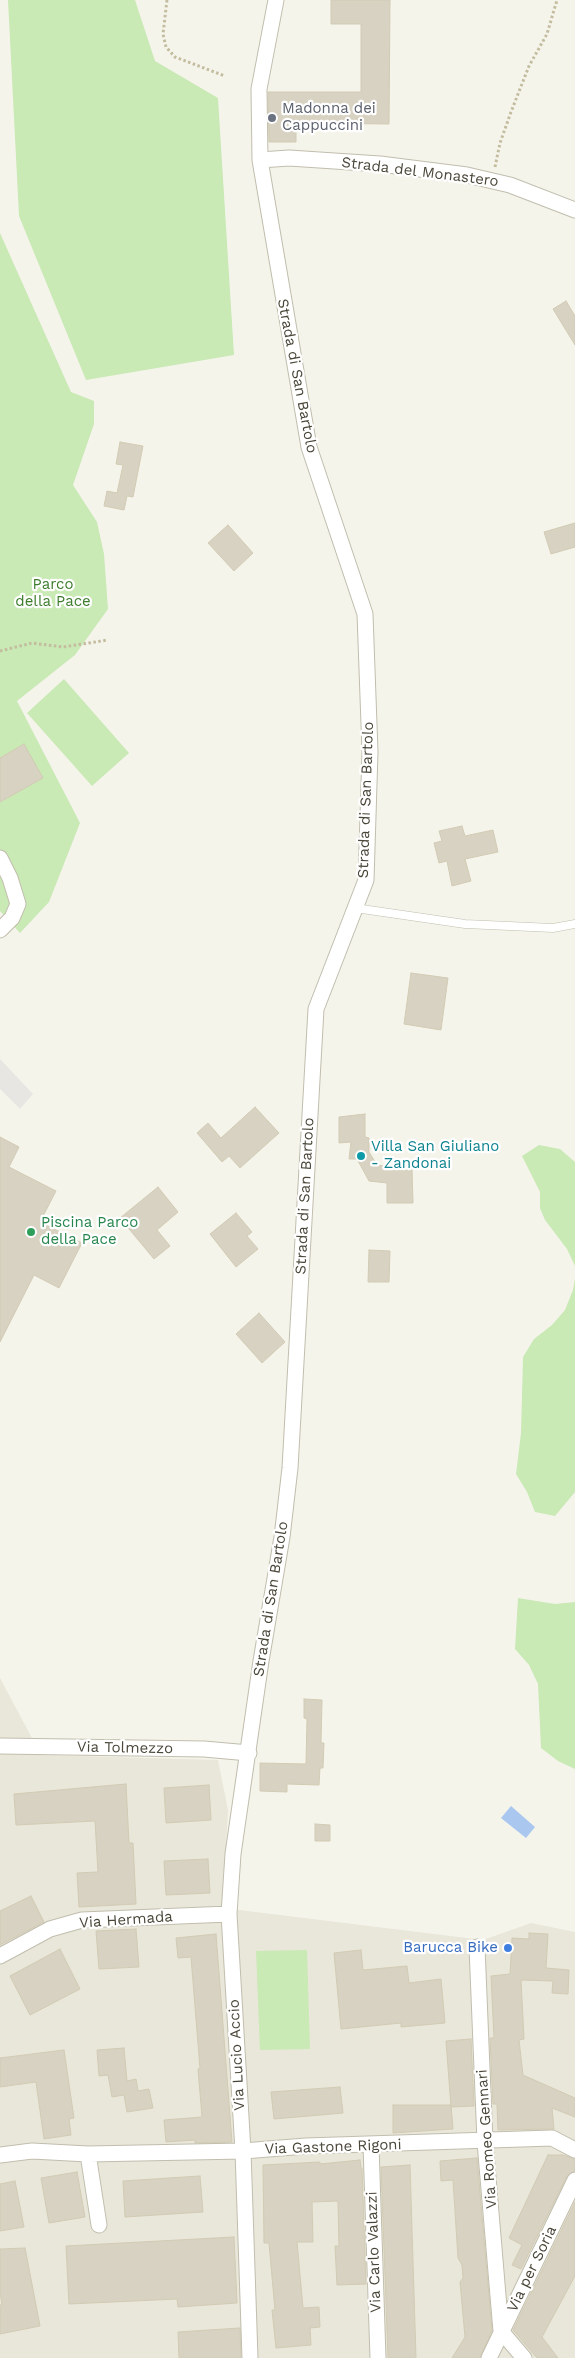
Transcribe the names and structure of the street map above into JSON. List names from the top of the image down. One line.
{"streets":{"street":["Strada del Monastero","Strada di San Bartolo","Via Tolmezzo","Via Hermada","Via Lucio Accio","Via Romeo Gennari","Via Gastone Rigoni","Via Carlo Valazzi","Via per Soria"]},"crossings":[["Strada del Monastero","Strada di San Bartolo"],["Strada di San Bartolo","Via Tolmezzo"],["Strada di San Bartolo","Via Lucio Accio"],["Via Tolmezzo","Via Lucio Accio"],["Via Hermada","Via Lucio Accio"],["Via Lucio Accio","Via Gastone Rigoni"],["Via Romeo Gennari","Via Gastone Rigoni"],["Via Romeo Gennari","Via per Soria"],["Via Gastone Rigoni","Via Carlo Valazzi"]],"parks":["Parco della Pace"],"places":["Madonna dei Cappuccini","Villa San Giuliano - Zandonai","Piscina Parco della Pace","Barucca Bike"]}
